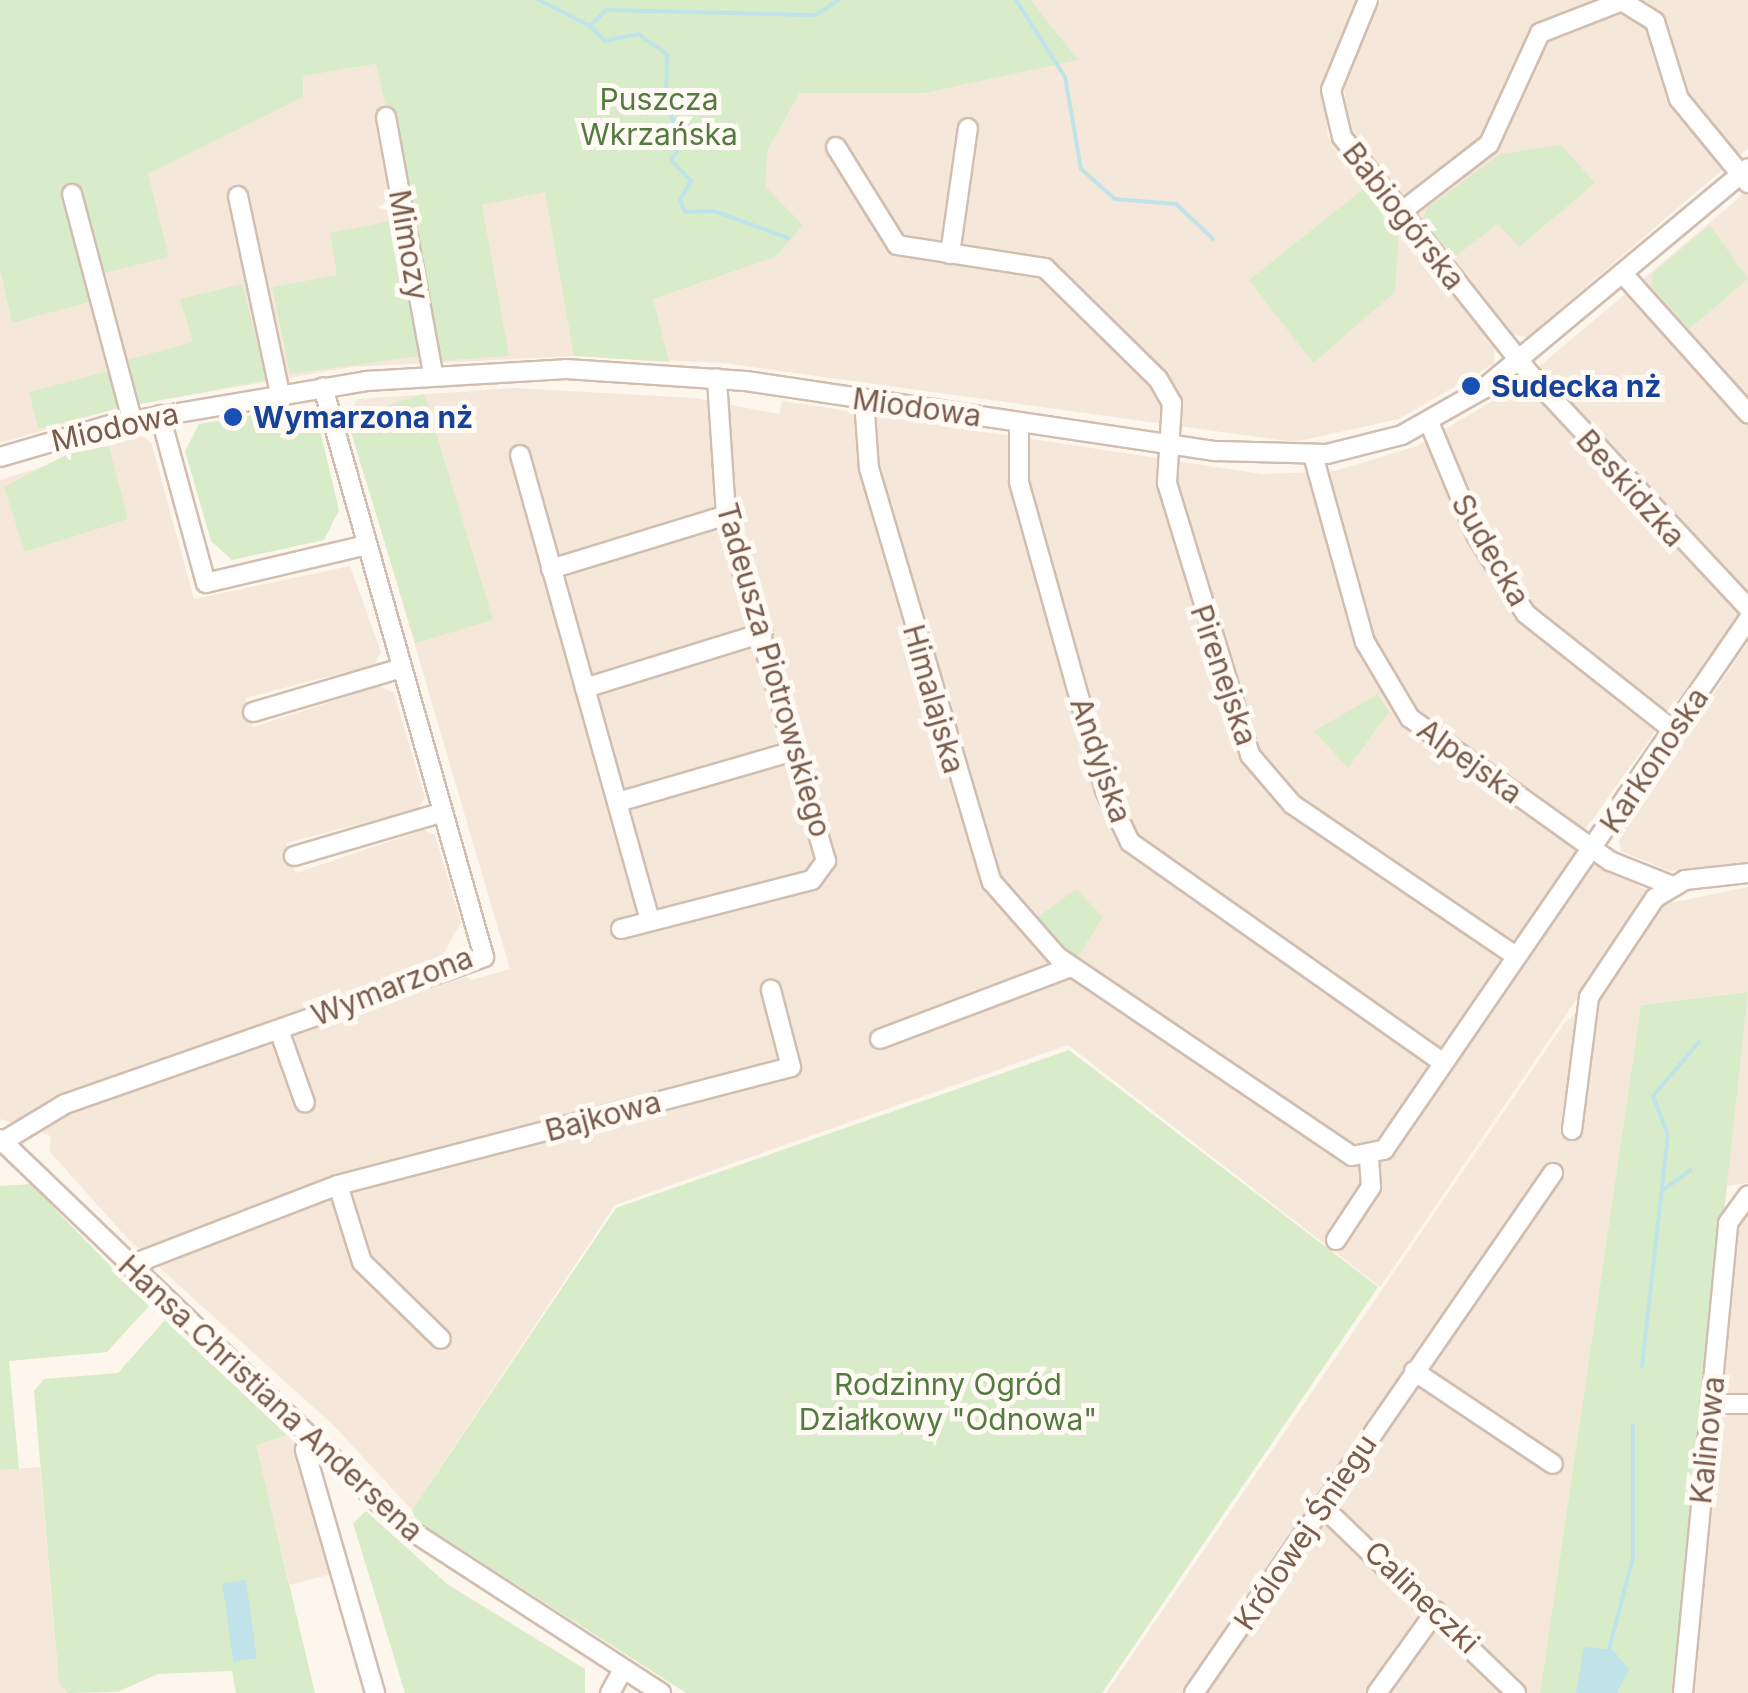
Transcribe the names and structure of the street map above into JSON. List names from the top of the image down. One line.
{"streets":{"street":["Babiogórska","Mimozy","Miodowa","Beskidzka","Sudecka","Tadeusza Piotrowskiego","Pirenejska","Himalajska","Andyjska","Karkonoska","Alpejska","Wymarzona","Bajkowa","Hansa Christiana Andersena","Kalinowa","Królowej Śniegu","Calineczki"]},"crossings":[["Babiogórska","Miodowa"],["Babiogórska","Beskidzka"],["Mimozy","Miodowa"],["Miodowa","Beskidzka"],["Miodowa","Sudecka"],["Miodowa","Tadeusza Piotrowskiego"],["Miodowa","Pirenejska"],["Miodowa","Himalajska"],["Miodowa","Andyjska"],["Miodowa","Alpejska"],["Miodowa","Wymarzona"],["Sudecka","Karkonoska"],["Karkonoska","Alpejska"],["Wymarzona","Hansa Christiana Andersena"],["Bajkowa","Hansa Christiana Andersena"],["Królowej Śniegu","Calineczki"]],"parks":["Puszcza Wkrzańska","Rodzinny Ogród Działkowy \"Odnowa\""],"places":["Sudecka nż","Wymarzona nż"]}
